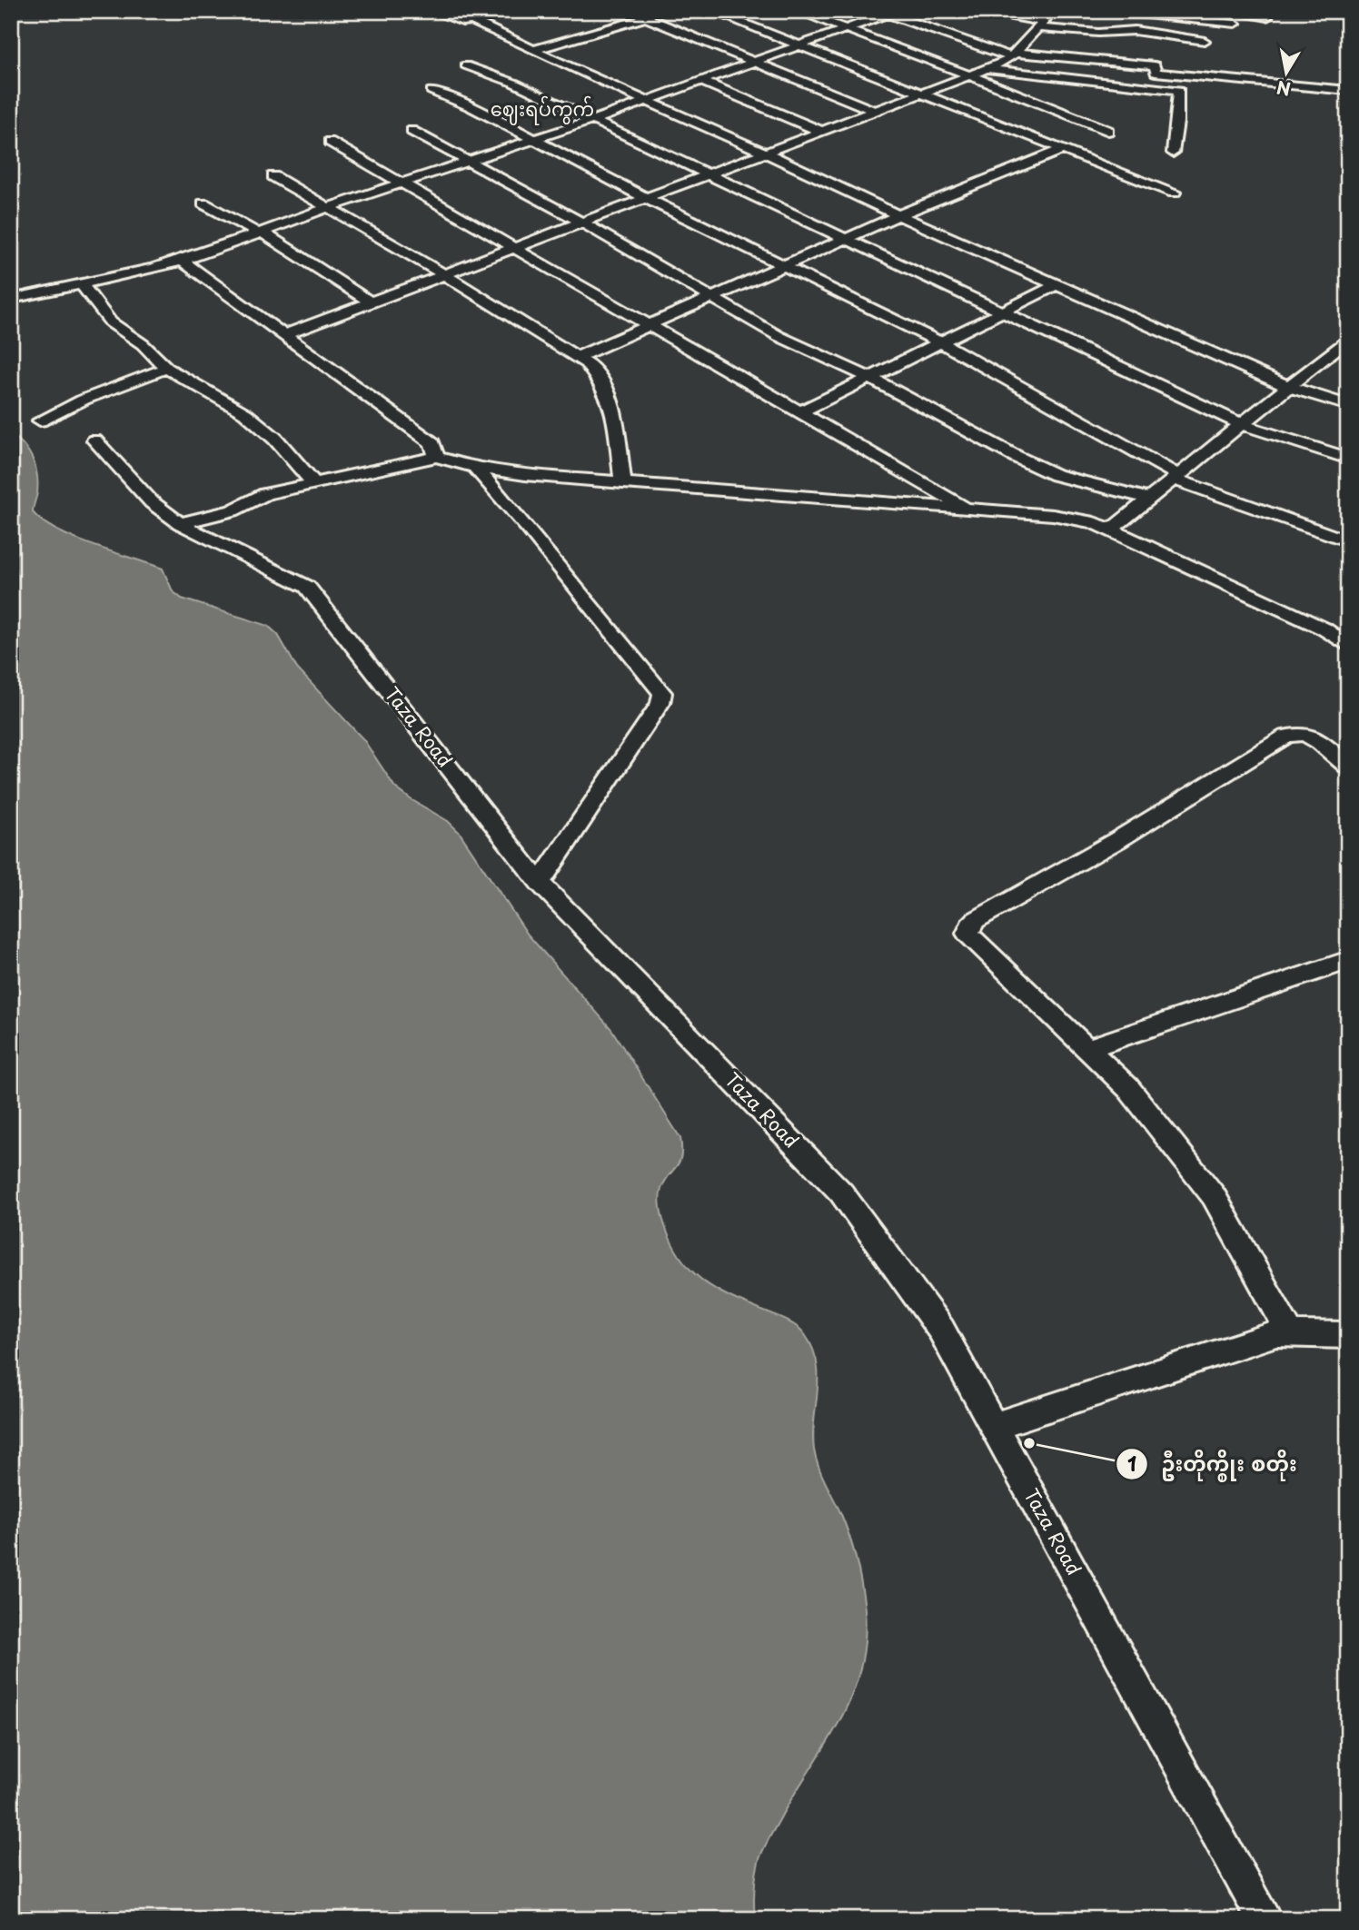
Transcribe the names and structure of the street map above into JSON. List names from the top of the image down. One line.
{"streets":{"street":["Taza Road"]},"districts":["ဈေးရပ်ကွက်"],"places":["ဦးတိုက္စိုး စတိုး"],"north":"bottom"}
